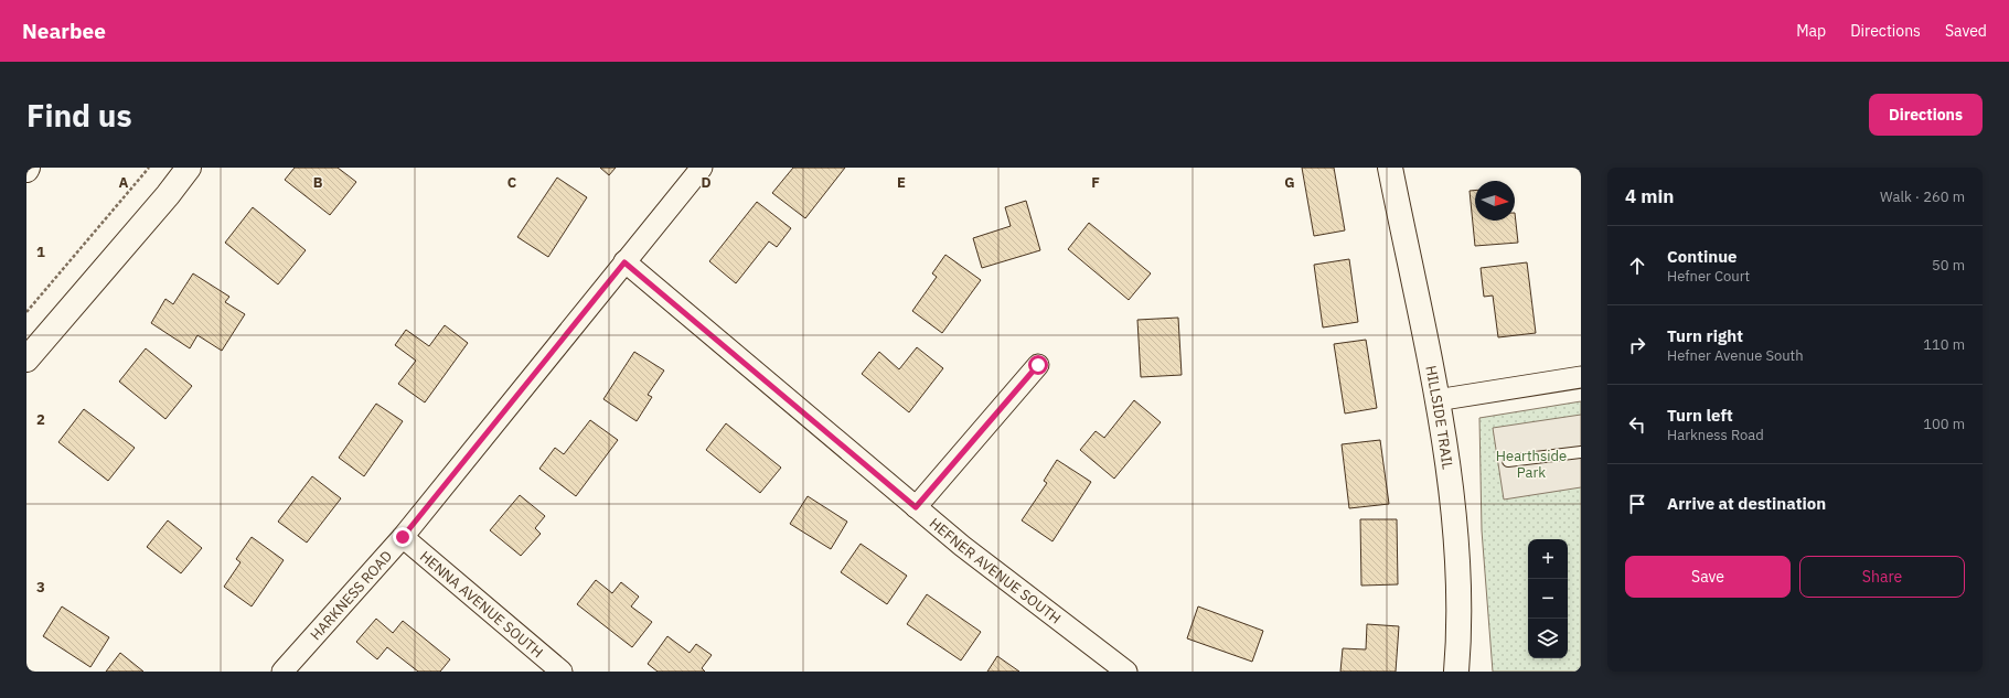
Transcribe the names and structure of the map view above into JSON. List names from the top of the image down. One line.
{"streets":{"street":["HILLSIDE TRAIL","HEFNER AVENUE SOUTH","HARKNESS ROAD","HENNA AVENUE SOUTH"]},"crossings":[["HEFNER AVENUE SOUTH","HARKNESS ROAD"],["HARKNESS ROAD","HENNA AVENUE SOUTH"]],"parks":["Hearthside Park"],"north":"right","page":{"header":"Nearbee","nav":["Map","Directions","Saved"],"buttons":["Directions",["Save","Share"]],"title":"Find us","heading":["4 min","Walk · 260 m"],"list":[["Continue","Hefner Court","50 m"],["Turn right","Hefner Avenue South","110 m"],["Turn left","Harkness Road","100 m"],"Arrive at destination"],"map_buttons":["+","−"]},"grid":{"columns":["A","B","C","D","E","F","G"],"rows":["1","2","3"]}}
